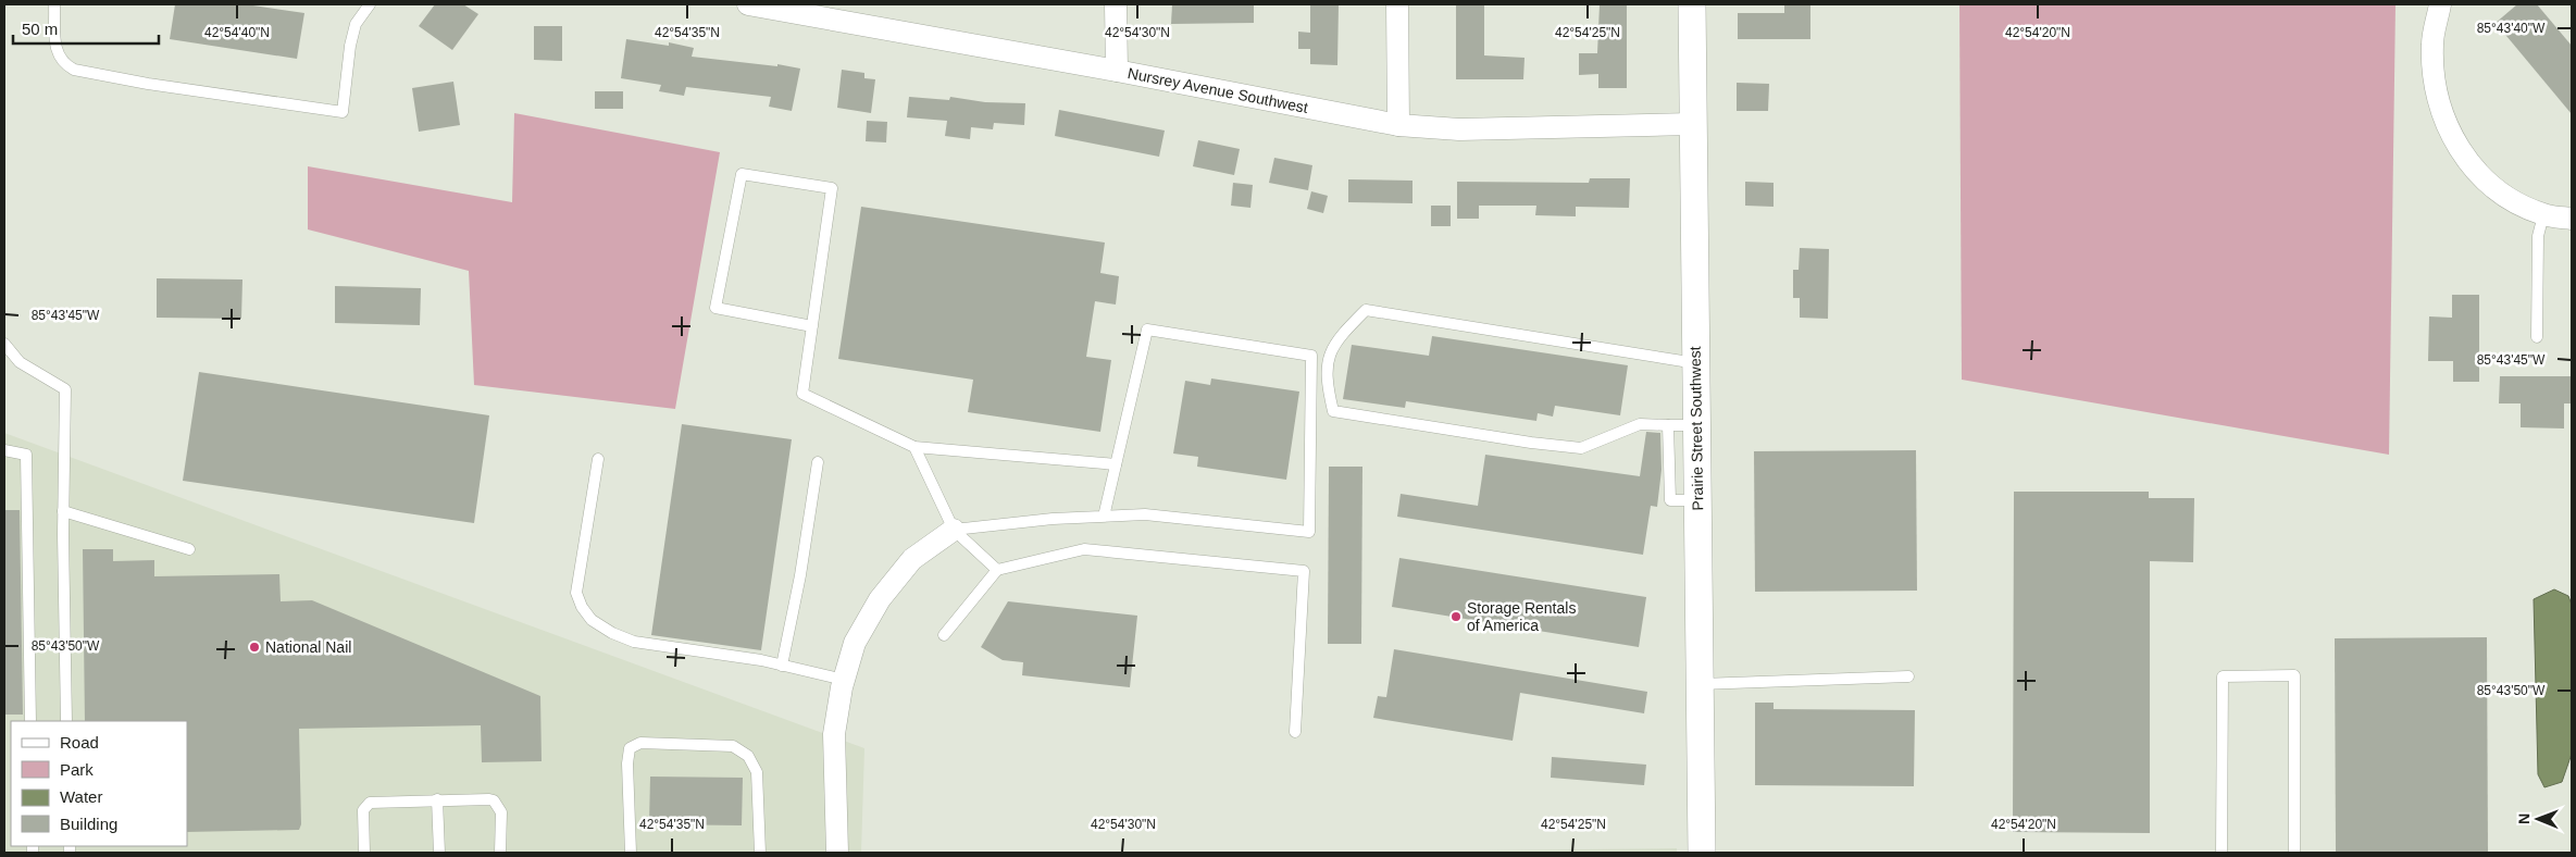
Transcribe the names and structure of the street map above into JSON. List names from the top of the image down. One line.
{"streets":{"street":["Nursrey Avenue Southwest","Prairie Street Southwest"]},"crossings":[["Nursrey Avenue Southwest","Prairie Street Southwest"]],"places":["Storage Rentals of America","National Nail"],"legend":["Road","Park","Water","Building"],"scale_bar":"50 m","north":"left","coordinates":["85°43'40\"W","42°54'40\"N","42°54'35\"N","42°54'30\"N","42°54'25\"N","42°54'20\"N","85°43'45\"W","85°43'50\"W"]}
